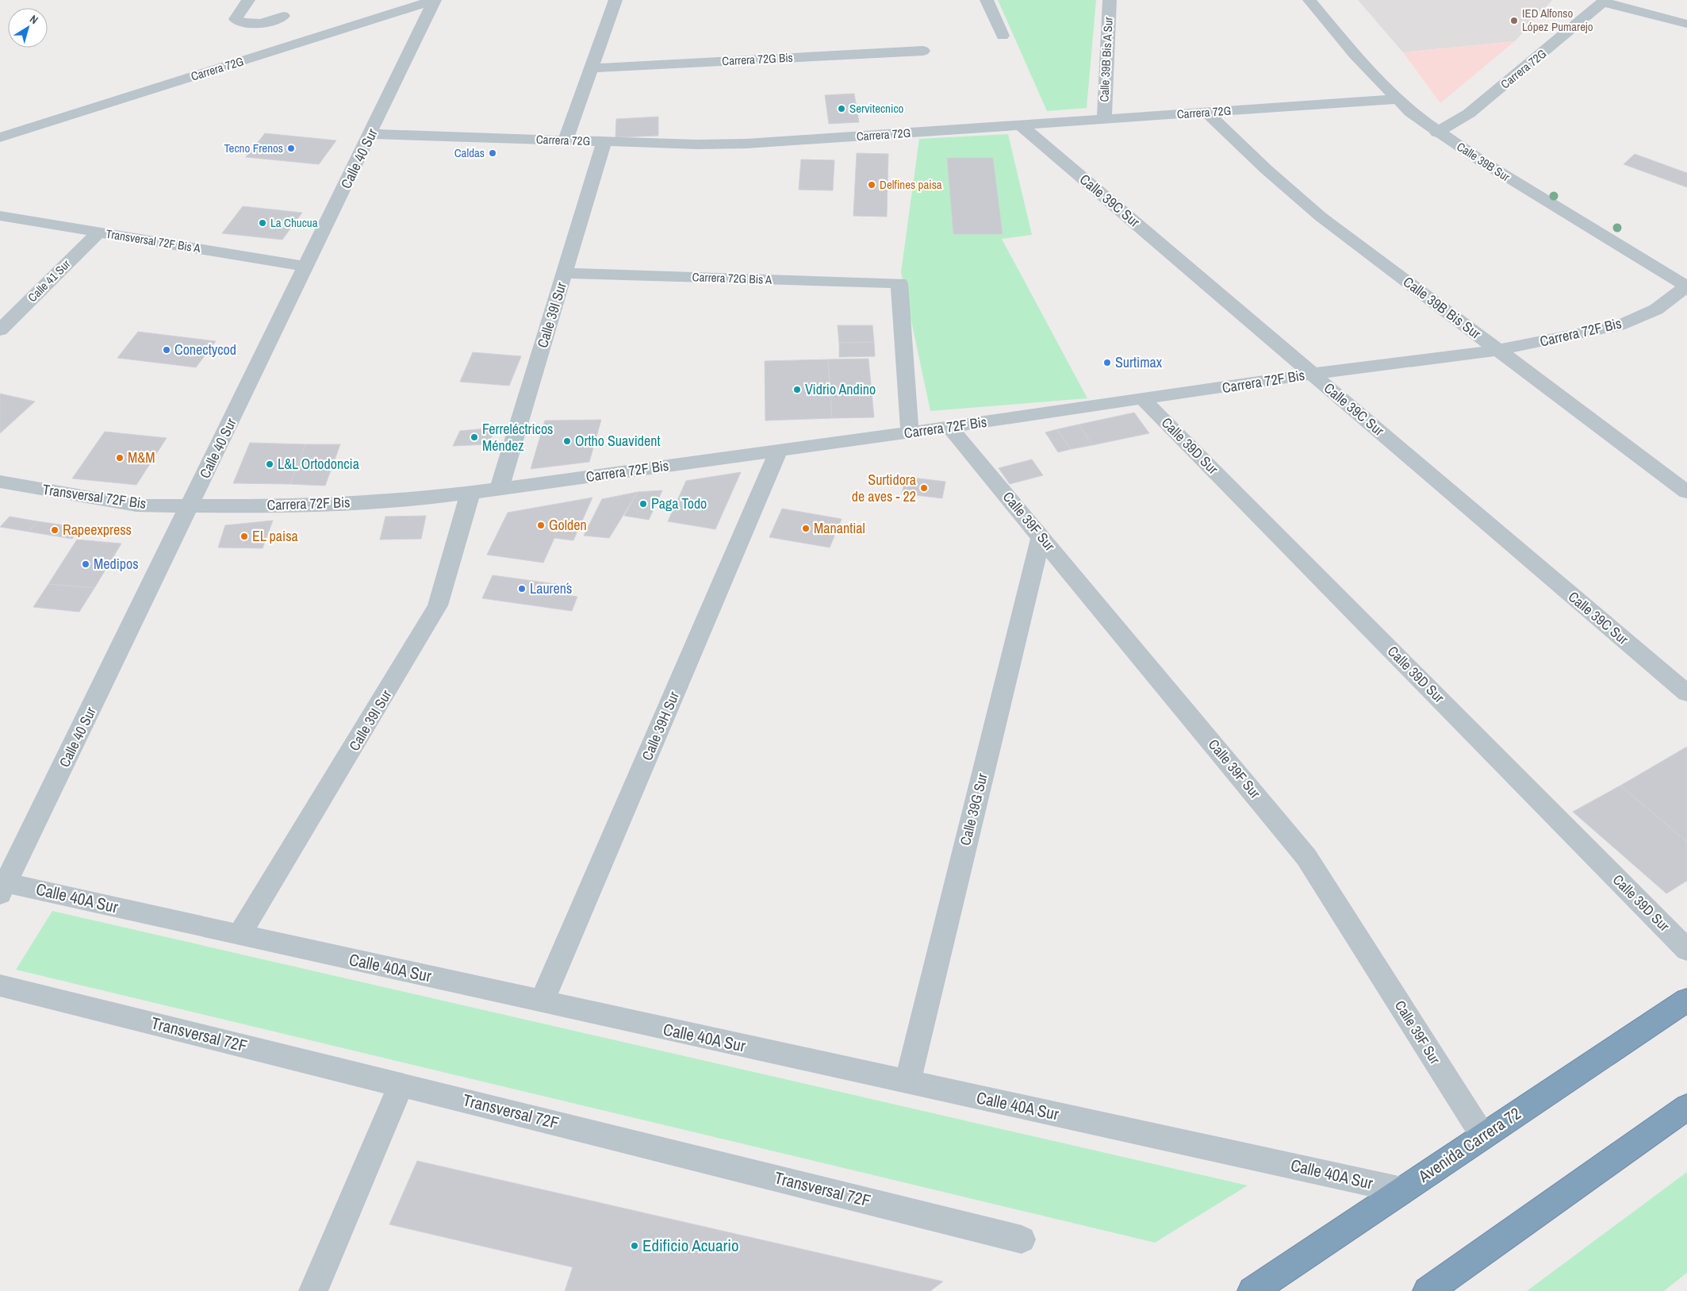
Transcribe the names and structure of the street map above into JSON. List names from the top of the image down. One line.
{"streets":{"highway":["Avenida Carrera 72"],"street":["Carrera 72G Bis","Calle 39B Bis A Sur","Carrera 72G","Calle 40 Sur","Calle 39B Sur","Calle 39C Sur","Transversal 72F Bis A","Carrera 72G Bis A","Calle 41 Sur","Calle 39B Bis Sur","Calle 39I Sur","Carrera 72F Bis","Calle 39D Sur","Transversal 72F Bis","Calle 39F Sur","Calle 39H Sur","Calle 39G Sur","Calle 40A Sur","Transversal 72F"]},"crossings":[["Calle 39B Bis A Sur","Carrera 72G"],["Carrera 72G","Calle 40 Sur"],["Carrera 72G","Calle 39B Sur"],["Carrera 72G","Calle 39C Sur"],["Carrera 72G","Calle 39B Bis Sur"],["Carrera 72G","Calle 39I Sur"],["Calle 40 Sur","Transversal 72F Bis A"],["Calle 40 Sur","Carrera 72F Bis"],["Calle 40 Sur","Transversal 72F Bis"],["Calle 40 Sur","Calle 40A Sur"],["Calle 39B Sur","Carrera 72F Bis"],["Calle 39C Sur","Carrera 72F Bis"],["Transversal 72F Bis A","Calle 41 Sur"],["Carrera 72G Bis A","Calle 39I Sur"],["Carrera 72G Bis A","Carrera 72F Bis"],["Calle 39B Bis Sur","Carrera 72F Bis"],["Calle 39I Sur","Carrera 72F Bis"],["Calle 39I Sur","Calle 40A Sur"],["Carrera 72F Bis","Calle 39D Sur"],["Carrera 72F Bis","Transversal 72F Bis"],["Carrera 72F Bis","Calle 39F Sur"],["Carrera 72F Bis","Calle 39H Sur"],["Calle 39F Sur","Calle 39G Sur"],["Calle 39F Sur","Avenida Carrera 72"],["Calle 39H Sur","Calle 40A Sur"],["Calle 39G Sur","Calle 40A Sur"],["Calle 40A Sur","Avenida Carrera 72"]],"places":["IED Alfonso López Pumarejo","Servitecnico","Tecno Frenos","Caldas","Delfines paisa","La Chucua","Conectycod","Surtimax","Vidrio Andino","Ferreléctricos Méndez","Ortho Suavident","M&M","L&L Ortodoncia","Surtidora de aves - 22","Paga Todo","Golden","Manantial","Rapeexpress","EL paisa","Medipos","Lauren´s","Edificio Acuario"],"north":"top right"}
